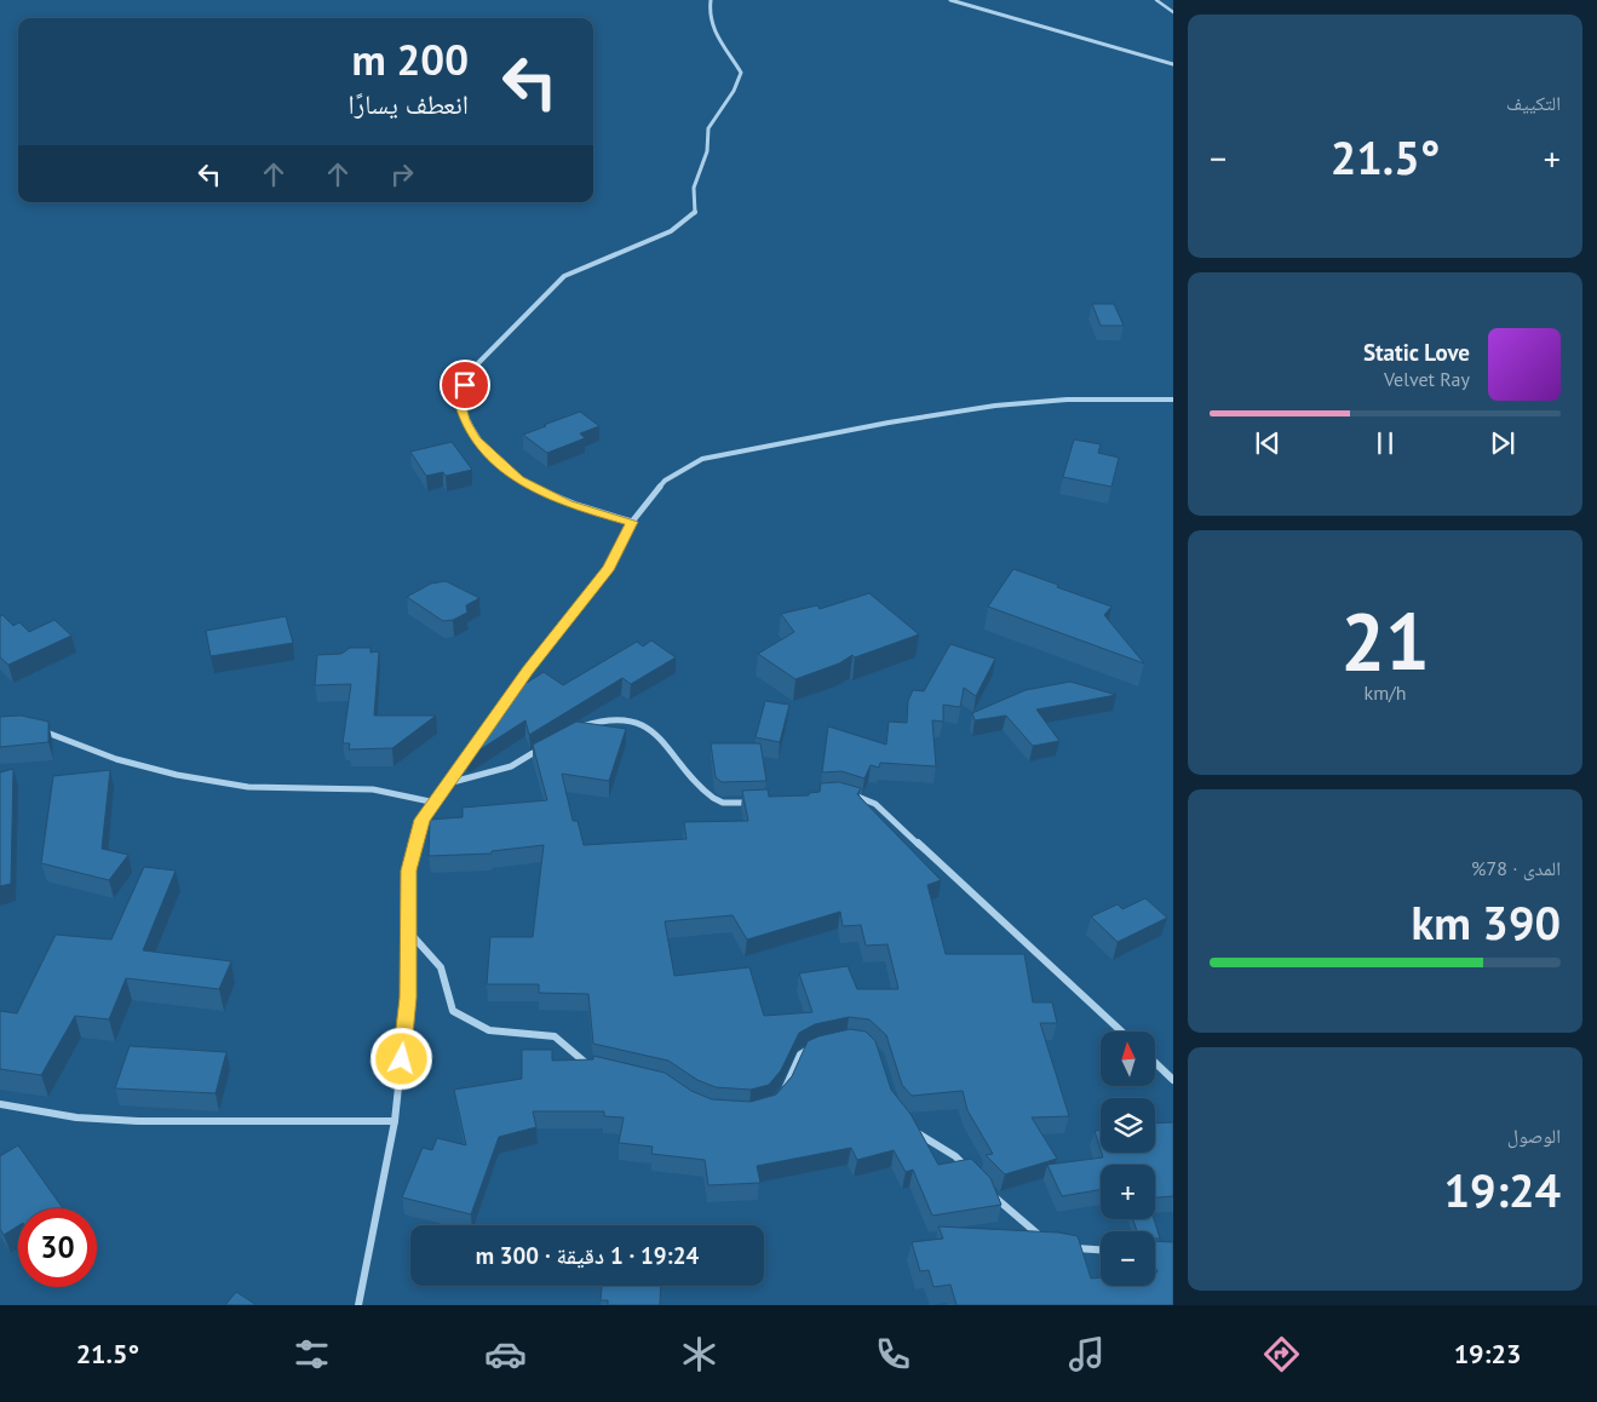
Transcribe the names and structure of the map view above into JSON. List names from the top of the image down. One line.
{"north":"top","page":{"tile":["التكييف",["21","km/h"],["المدى · 78%","390 km"],["الوصول","19:24"]],"turn":["200 m","انعطف يسارًا"],"heat":["−","21.5°","+"],"song":["Static Love","Velvet Ray"],"map_buttons":["+","−"],"limit":"30","trip":"19:24 · 1 دقيقة · 300 m","tabs":["19:23","21.5°"]}}
